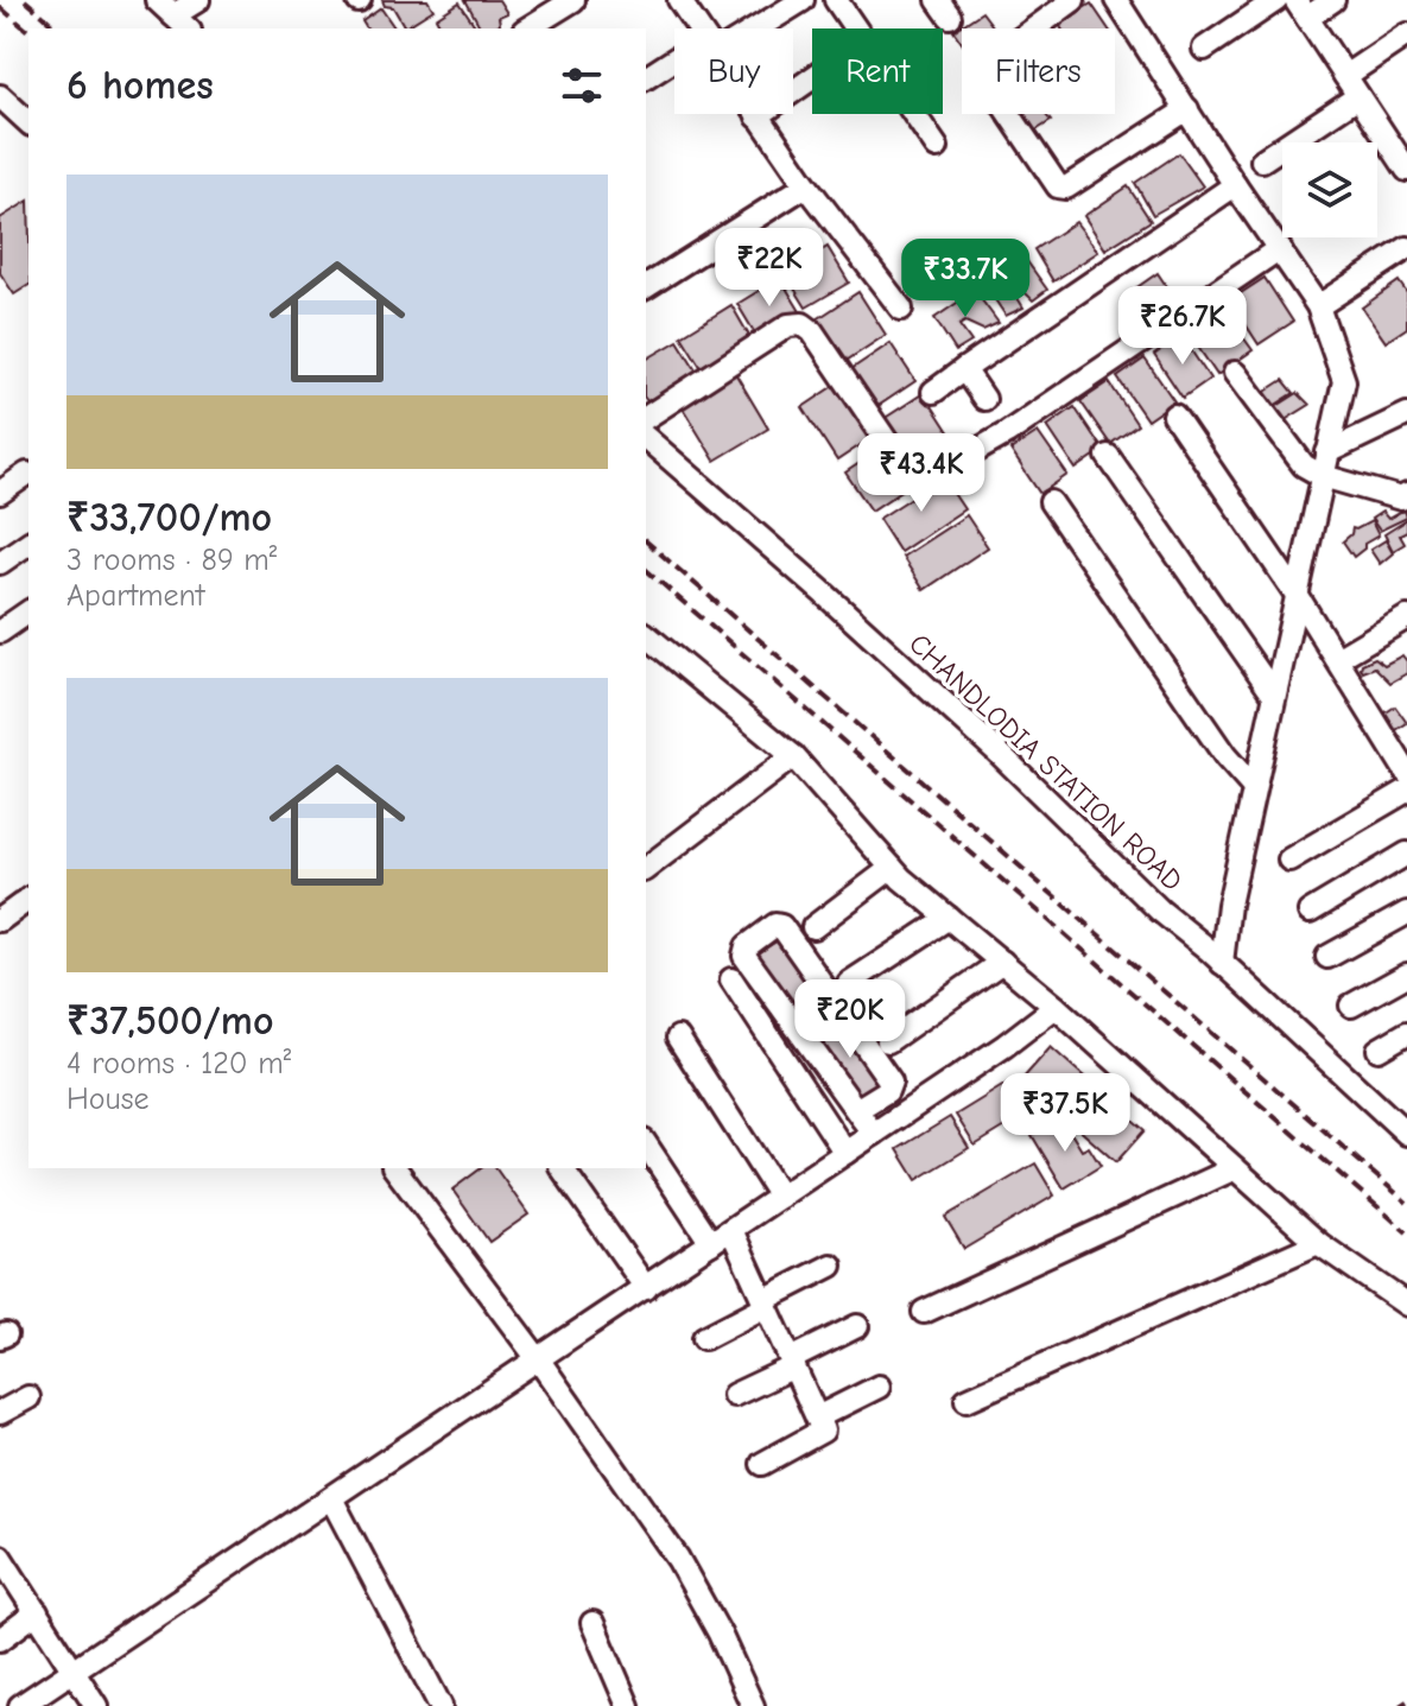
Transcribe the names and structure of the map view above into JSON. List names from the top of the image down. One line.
{"streets":{"street":["CHANDLODIA STATION ROAD"]},"page":{"chip":["Buy","Rent","Filters"],"heading":"6 homes","list":[{"name":"₹33,700/mo","note":"3 rooms · 89 m² · Apartment"},{"name":"₹37,500/mo","note":"4 rooms · 120 m² · House"}],"price":["₹22K","₹33.7K","₹26.7K","₹43.4K","₹20K","₹37.5K"]}}
